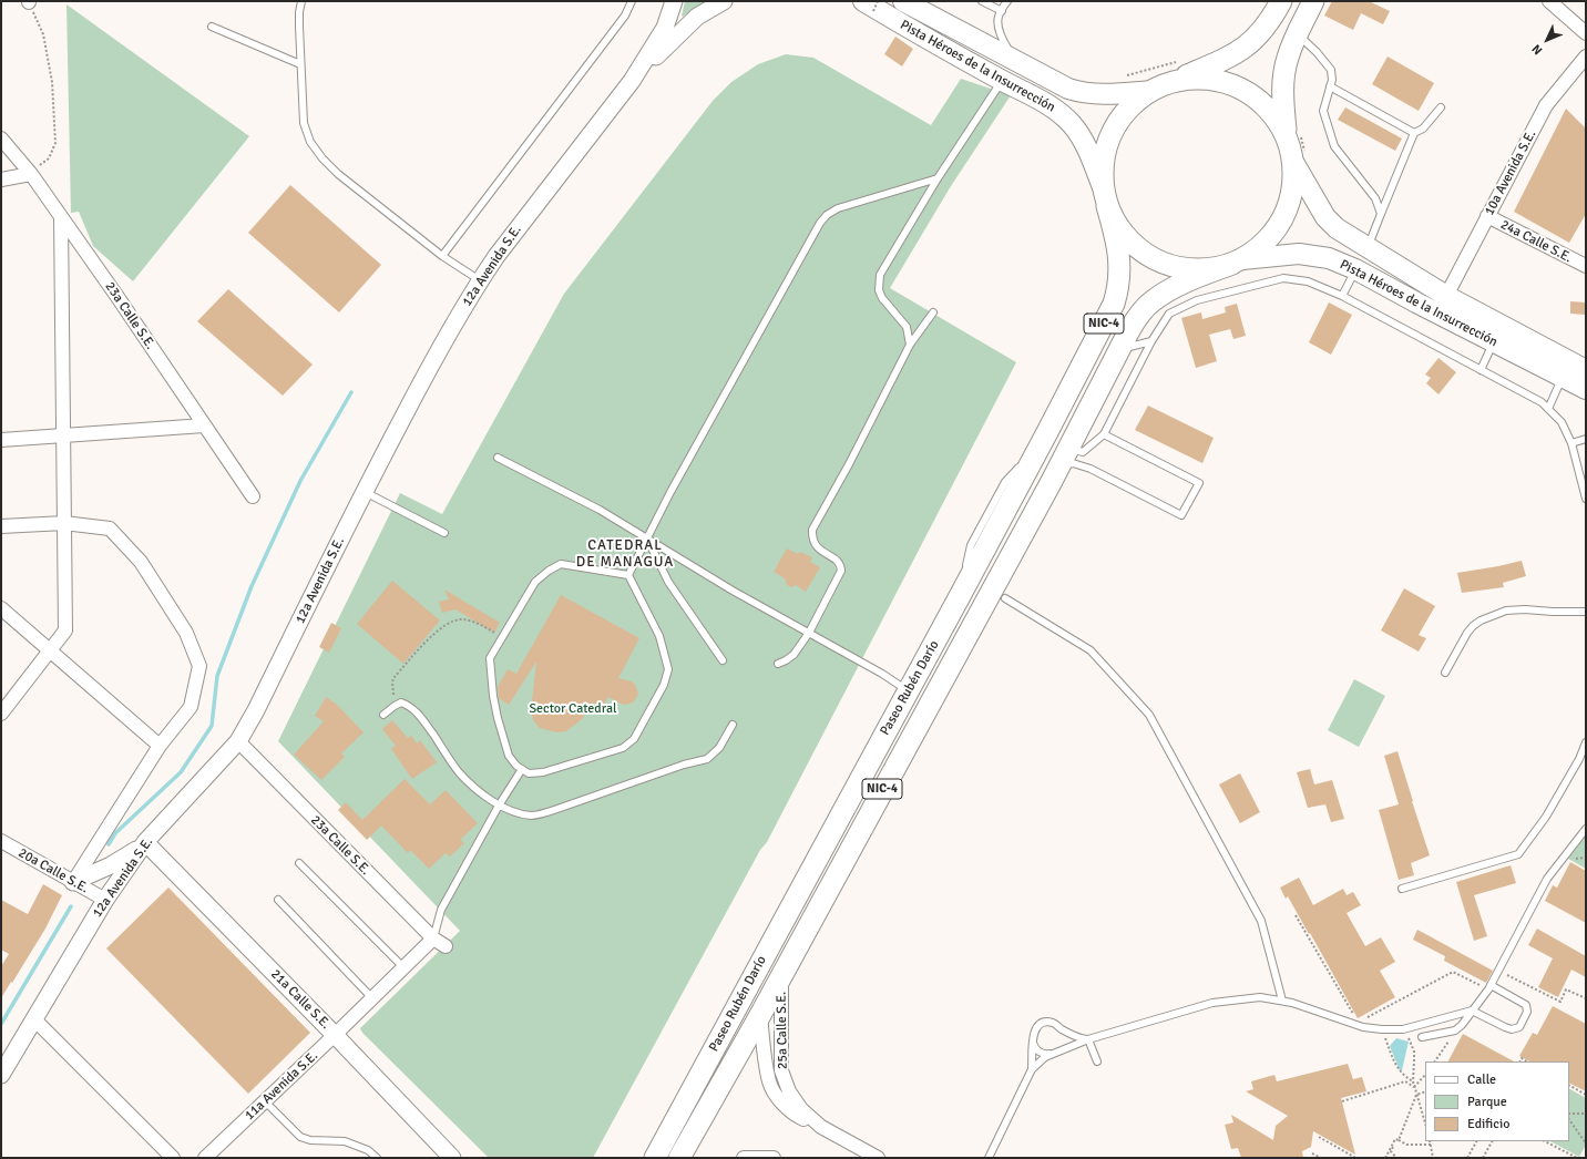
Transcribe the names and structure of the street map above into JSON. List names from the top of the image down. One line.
{"streets":{"highway":["NIC-4","Paseo Rubén Darío"],"main road":["Pista Héroes de la Insurrección"],"street":["10a Avenida S.E.","24a Calle S.E.","12a Avenida S.E.","23a Calle S.E.","20a Calle S.E.","21a Calle S.E.","25a Calle S.E.","11a Avenida S.E."]},"crossings":[["Pista Héroes de la Insurrección","10a Avenida S.E."],["Pista Héroes de la Insurrección","NIC-4"],["Pista Héroes de la Insurrección","Paseo Rubén Darío"],["10a Avenida S.E.","24a Calle S.E."],["12a Avenida S.E.","23a Calle S.E."],["12a Avenida S.E.","20a Calle S.E."],["12a Avenida S.E.","21a Calle S.E."],["23a Calle S.E.","11a Avenida S.E."],["NIC-4","Paseo Rubén Darío"],["Paseo Rubén Darío","25a Calle S.E."],["21a Calle S.E.","11a Avenida S.E."]],"districts":["CATEDRAL DE MANAGUA"],"parks":["Sector Catedral"],"legend":["Calle","Parque","Edificio"],"north":"bottom left"}
